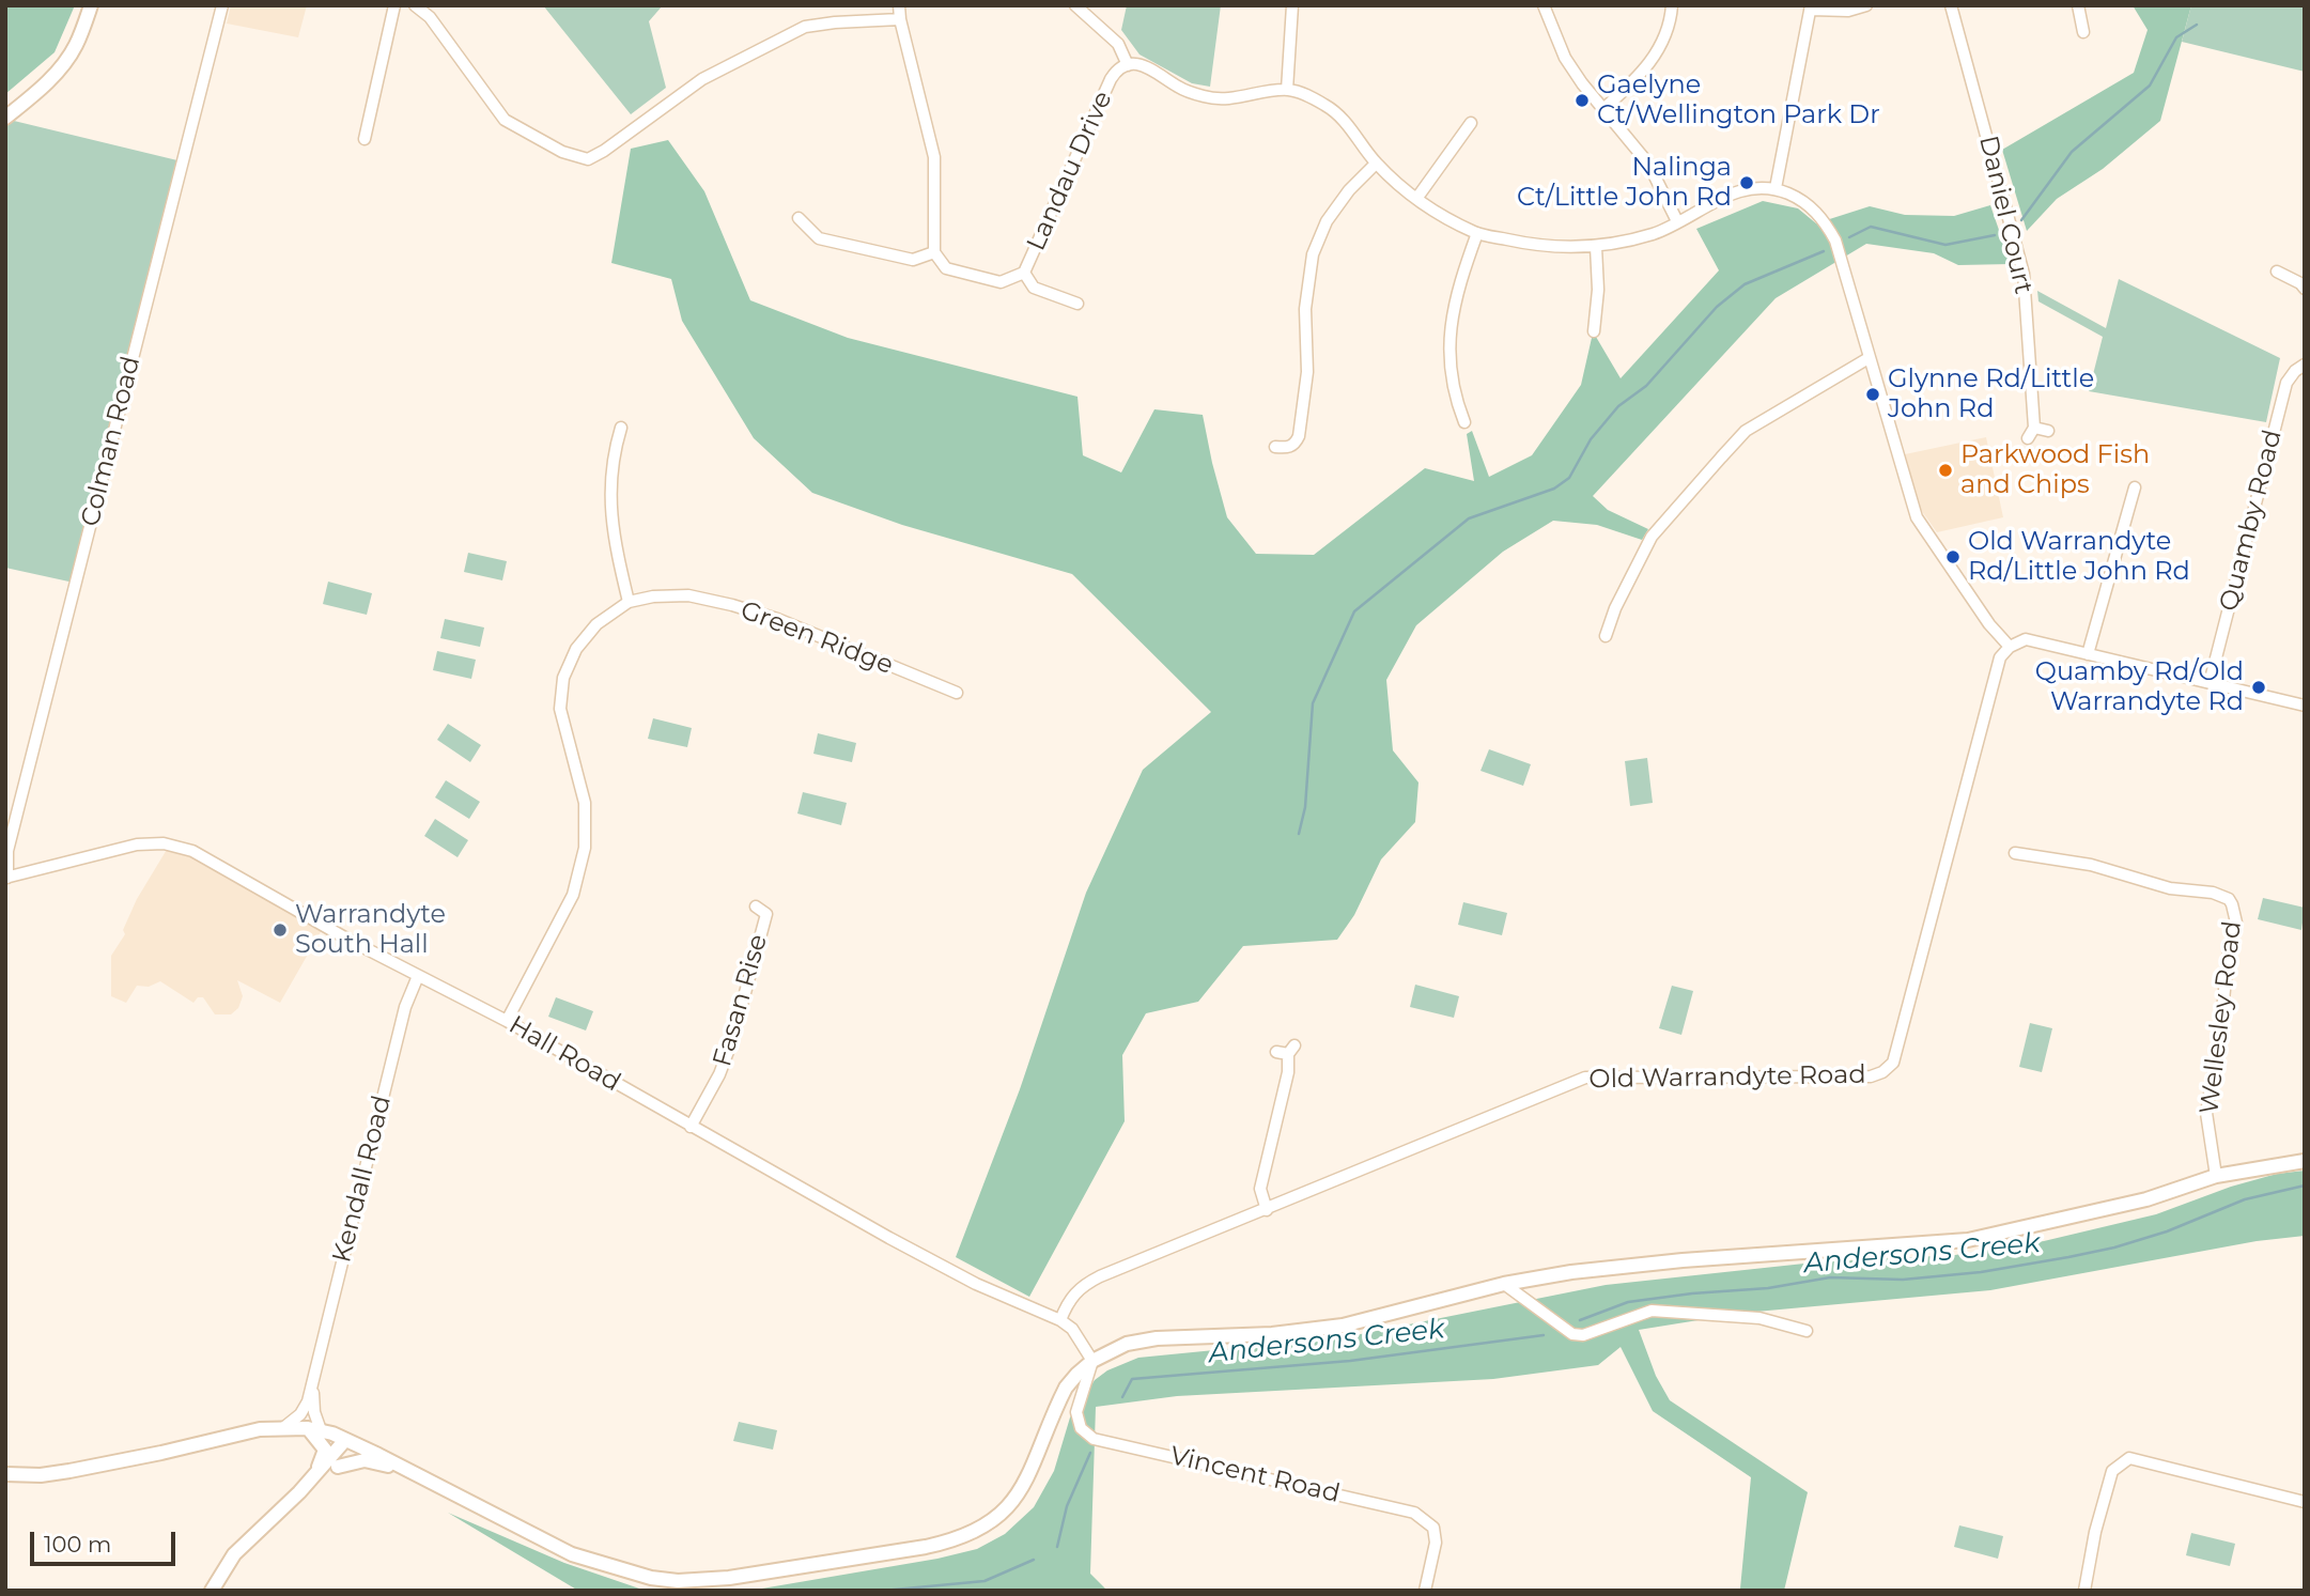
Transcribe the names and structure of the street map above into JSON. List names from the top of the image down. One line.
{"streets":{"street":["Landau Drive","Daniel Court","Colman Road","Quamby Road","Green Ridge","Fasan Rise","Wellesley Road","Hall Road","Old Warrandyte Road","Kendall Road","Vincent Road"]},"crossings":[["Colman Road","Hall Road"],["Fasan Rise","Hall Road"],["Hall Road","Old Warrandyte Road"],["Hall Road","Kendall Road"],["Hall Road","Vincent Road"]],"water":["Andersons Creek"],"places":["Gaelyne Ct/Wellington Park Dr","Nalinga Ct/Little John Rd","Glynne Rd/Little John Rd","Parkwood Fish and Chips","Old Warrandyte Rd/Little John Rd","Quamby Rd/Old Warrandyte Rd","Warrandyte South Hall"],"scale_bar":"100 m"}
